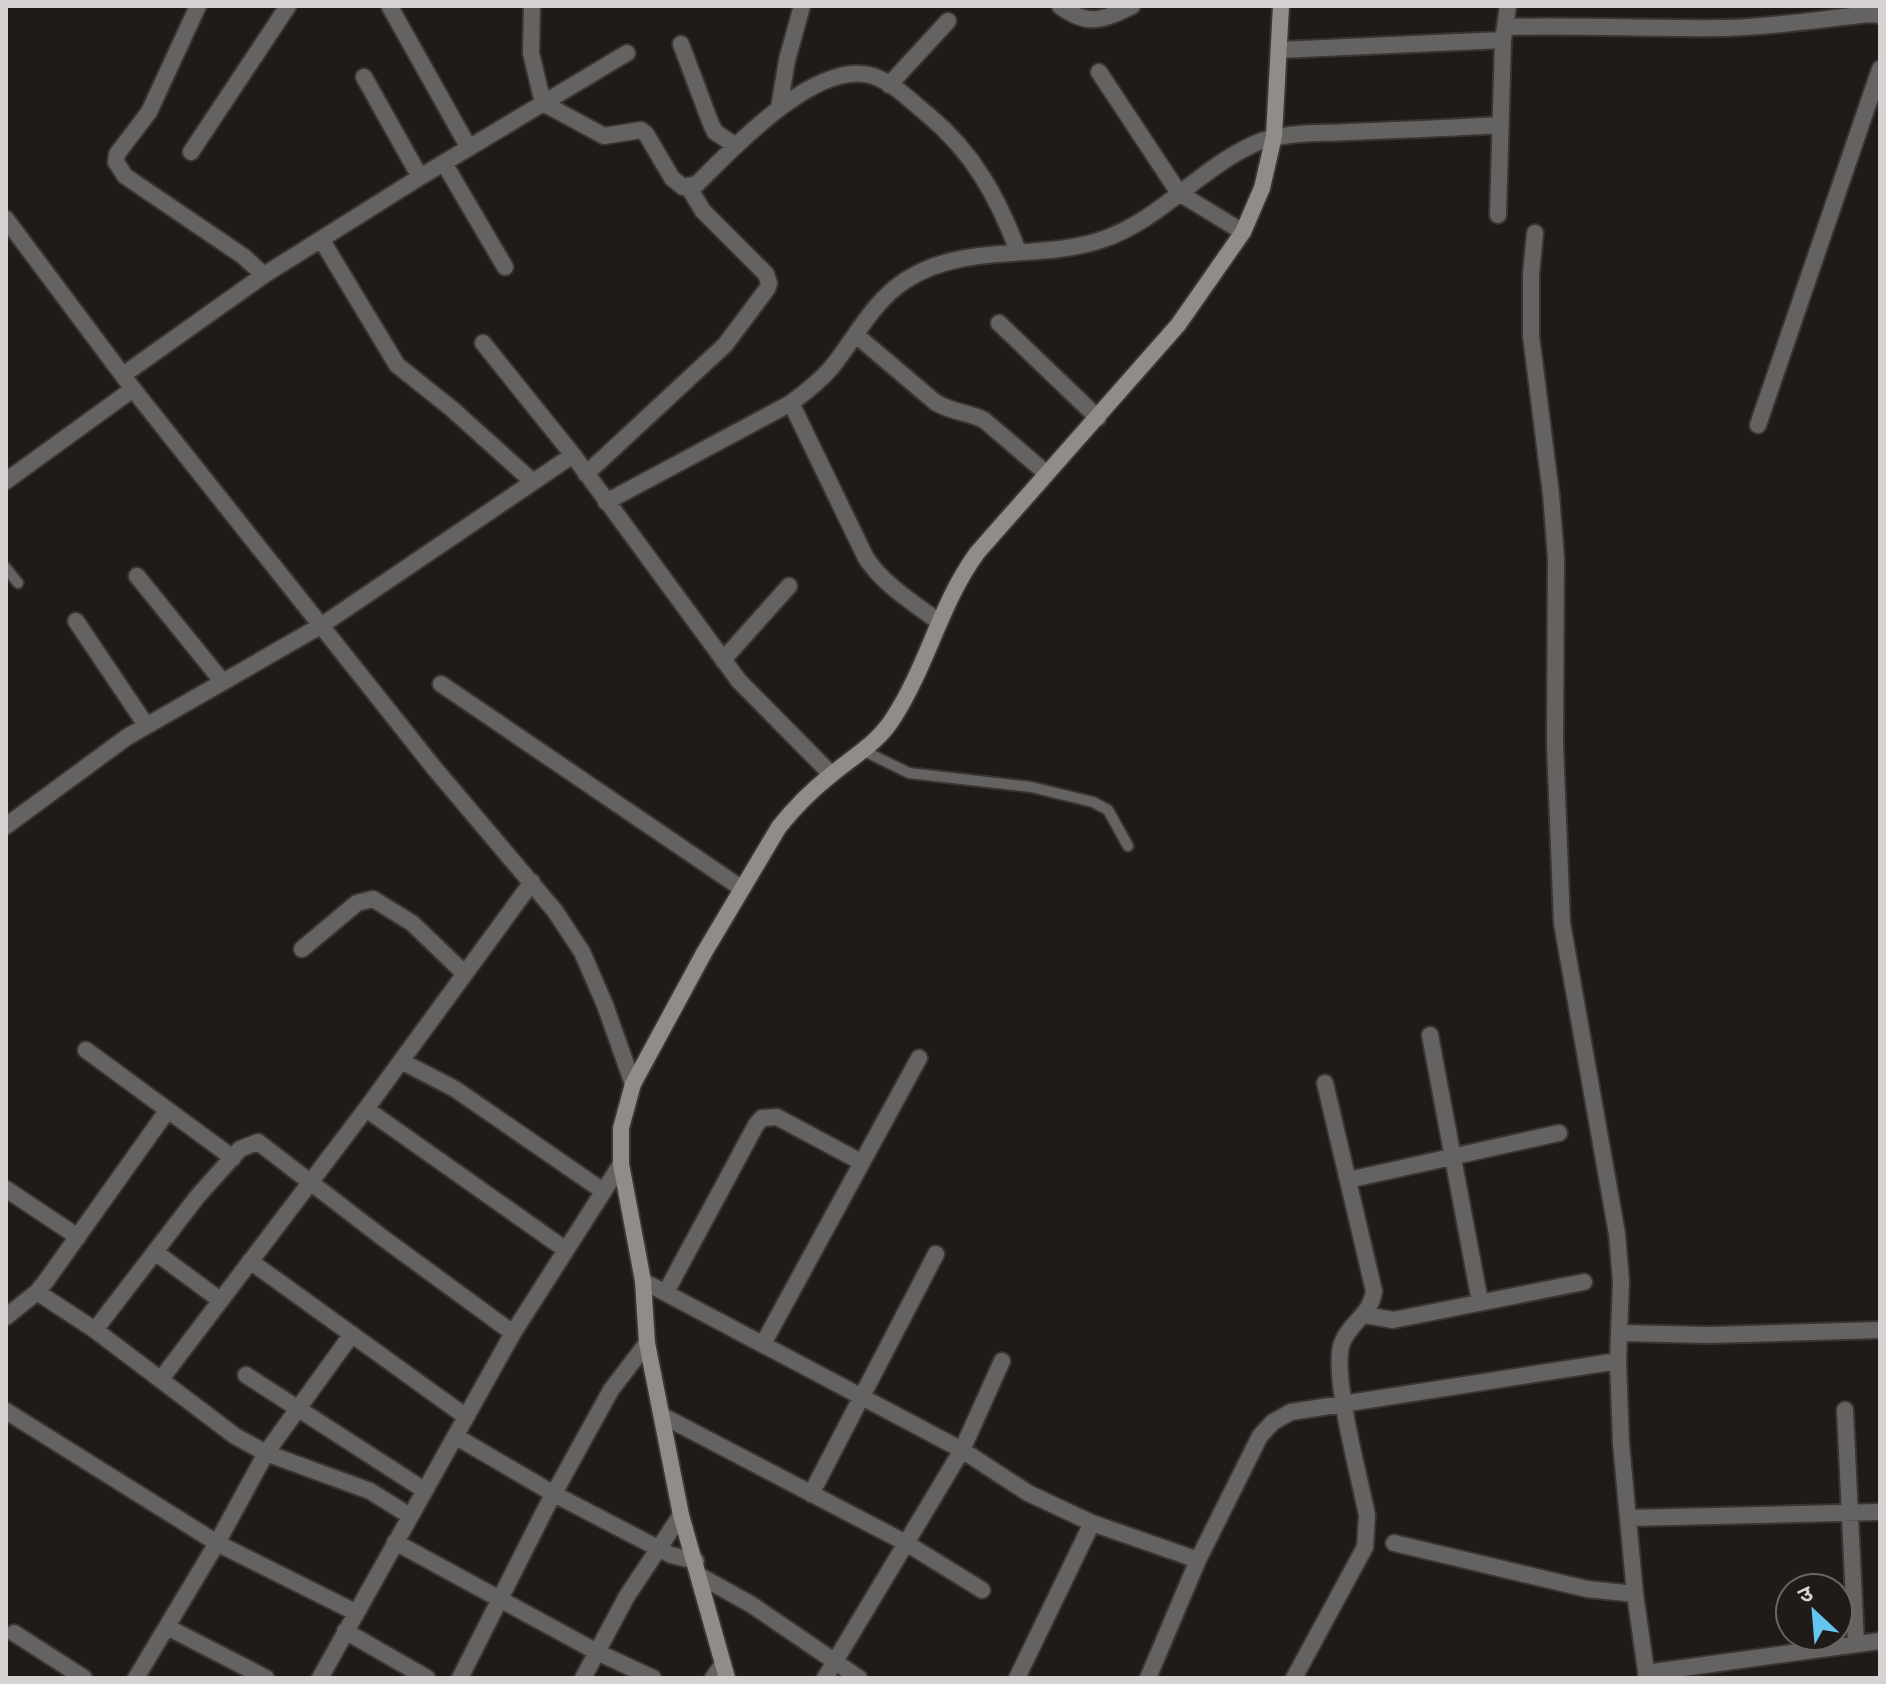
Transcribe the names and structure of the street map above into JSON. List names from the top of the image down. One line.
{"north":"top left"}
